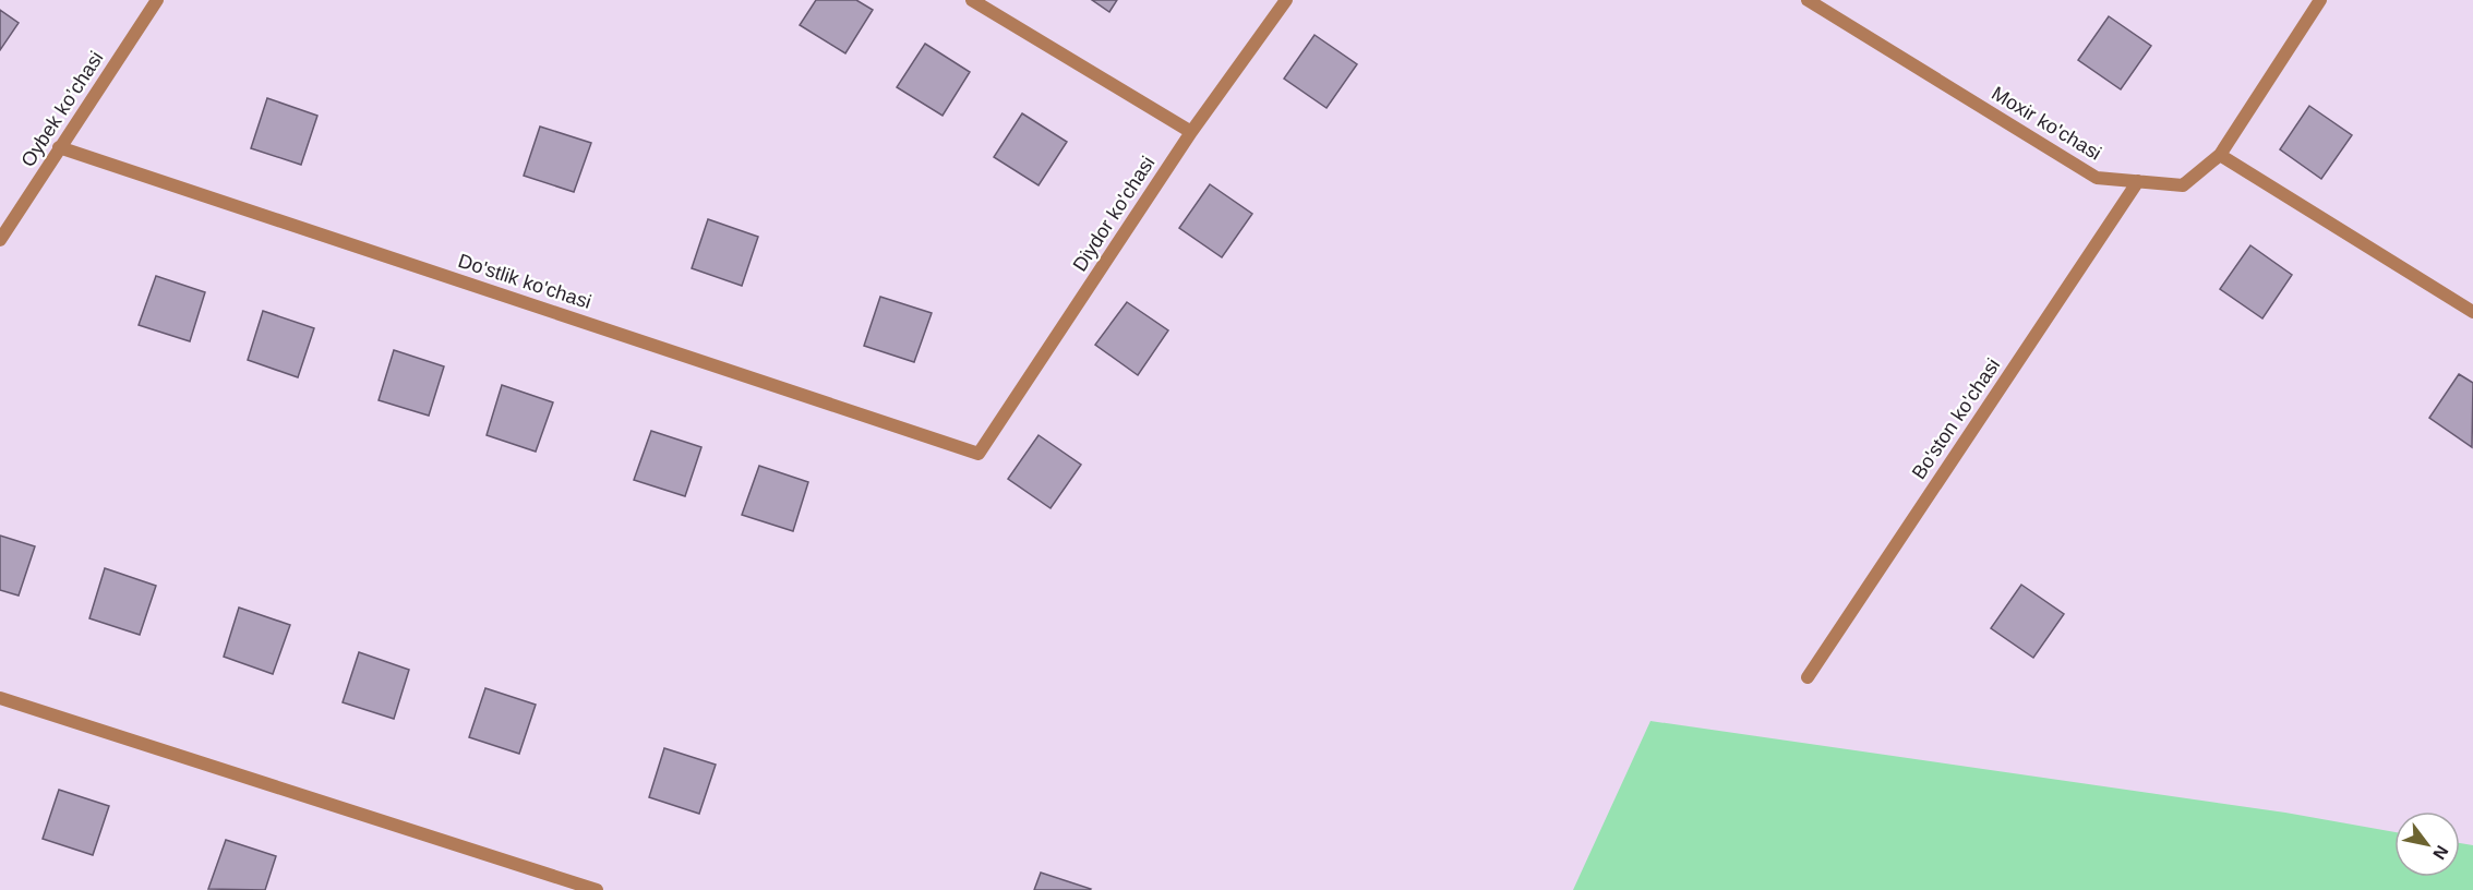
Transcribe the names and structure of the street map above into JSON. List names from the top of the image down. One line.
{"streets":{"street":["Oybek ko’chasi","Moxir ko'chasi","Diydor ko'chasi","Do'stlik ko'chasi","Bo'ston ko'chasi"]},"crossings":[["Oybek ko’chasi","Do'stlik ko'chasi"],["Moxir ko'chasi","Bo'ston ko'chasi"],["Diydor ko'chasi","Do'stlik ko'chasi"]],"north":"bottom right"}
